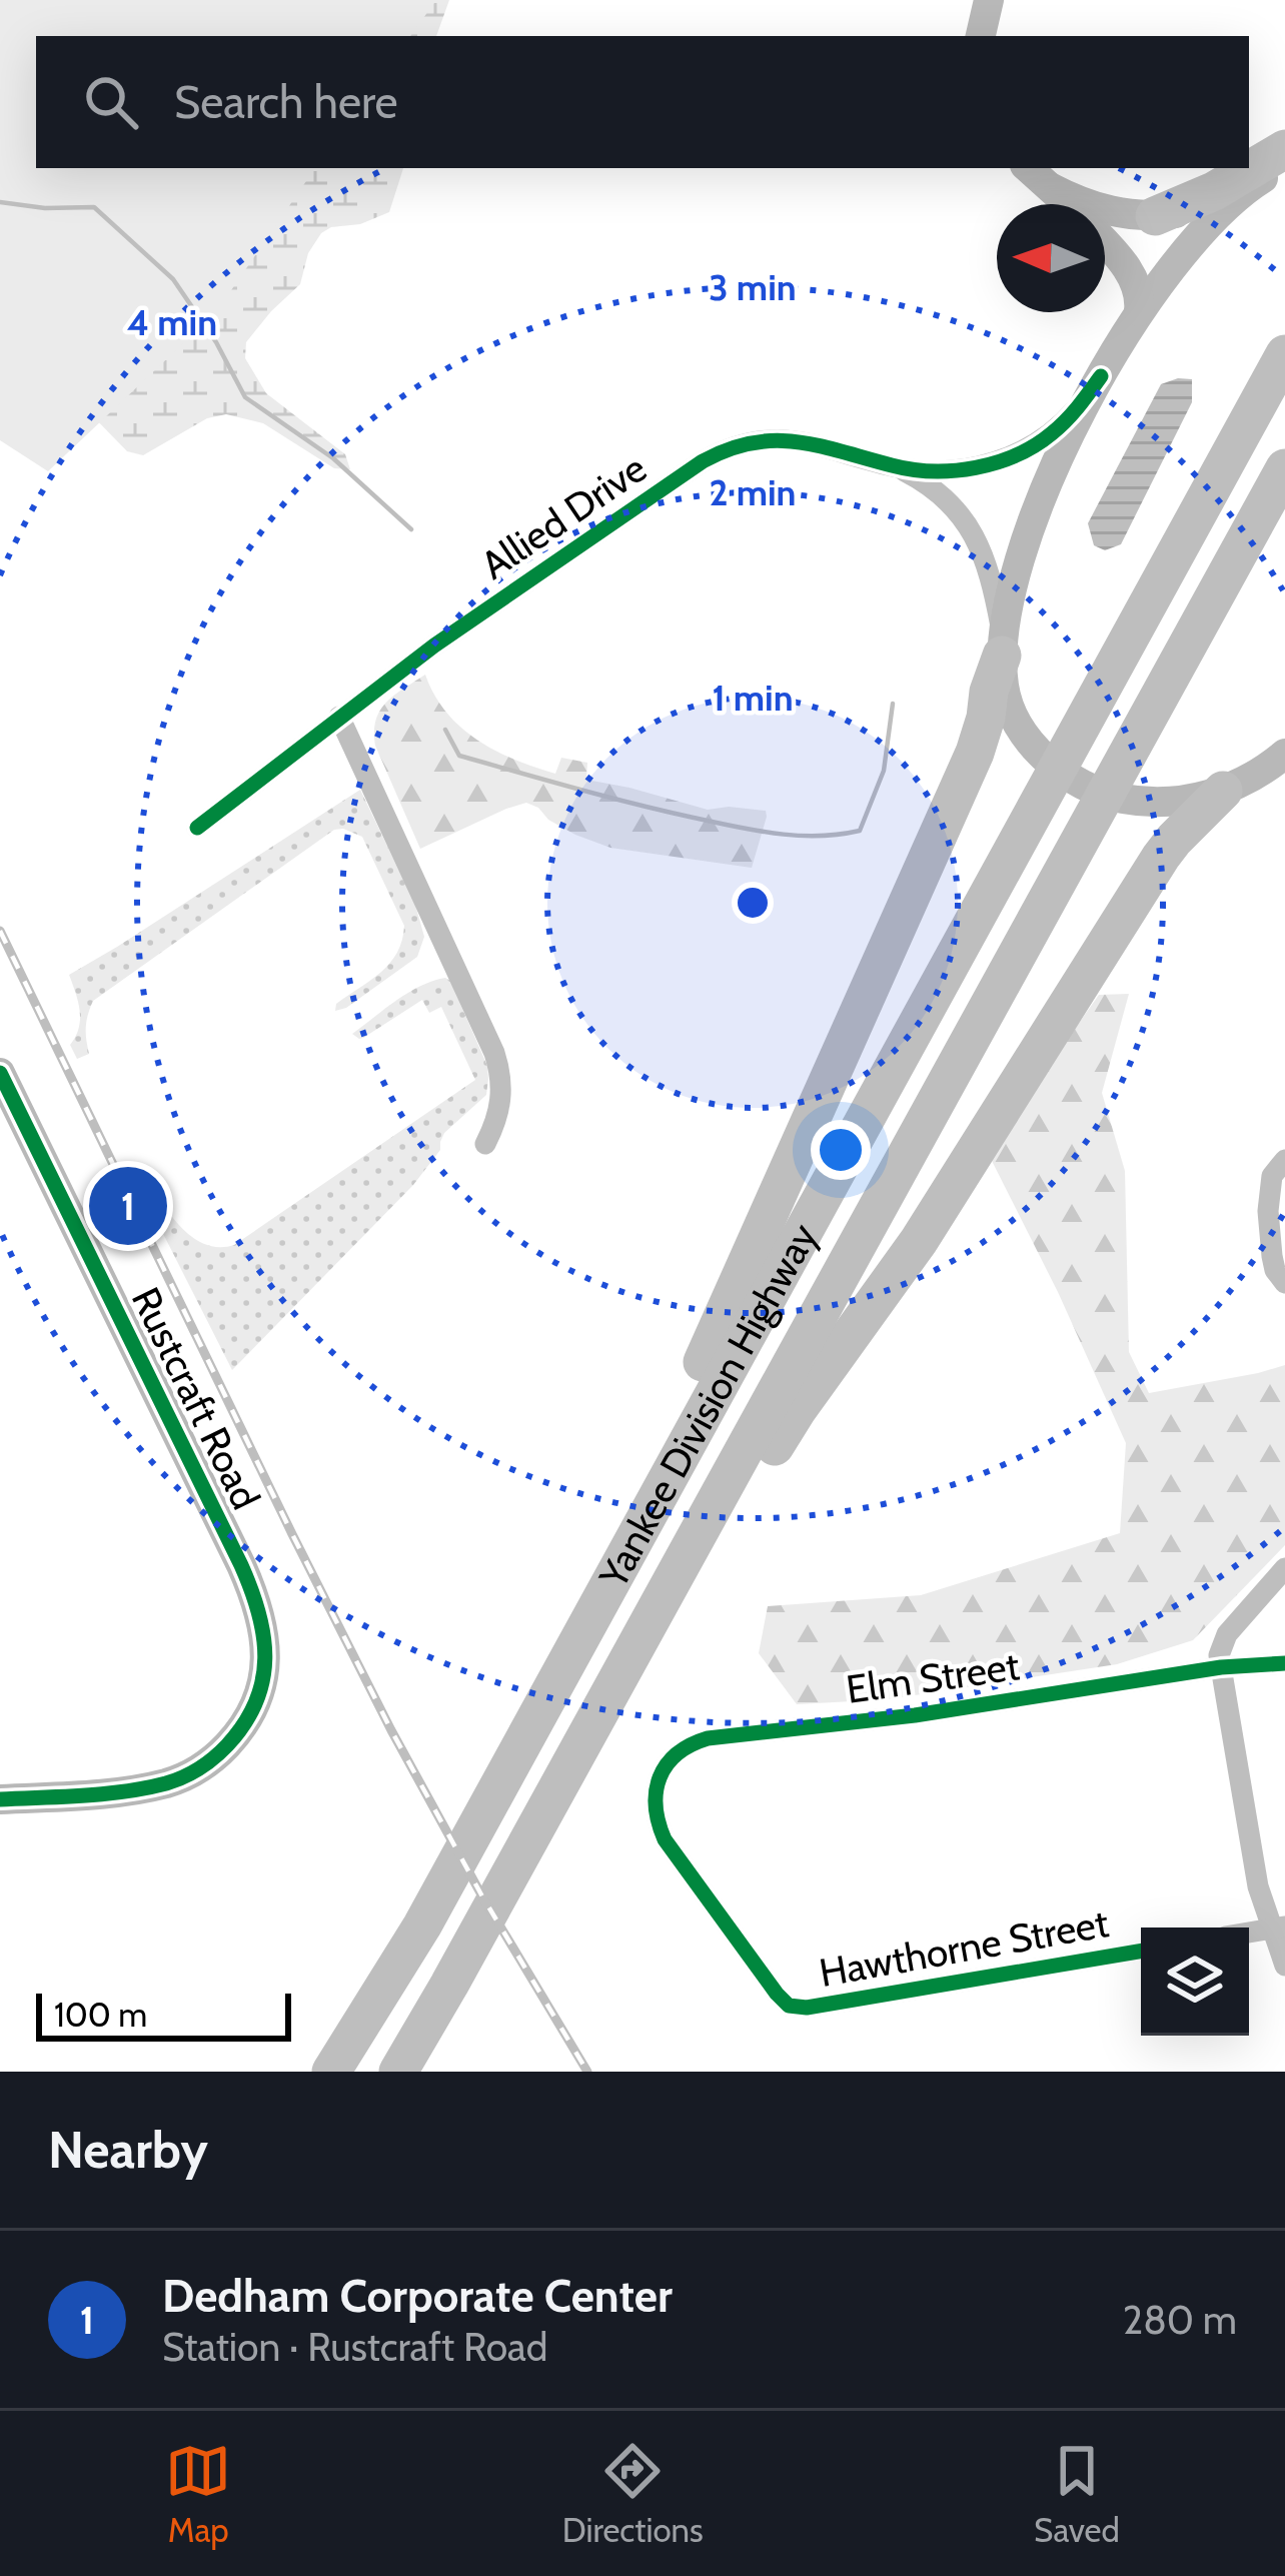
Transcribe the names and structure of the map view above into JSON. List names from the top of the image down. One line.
{"streets":{"highway":["Yankee Division Highway"],"main road":["Rustcraft Road"],"street":["Allied Drive","Elm Street","Hawthorne Street"]},"crossings":[["Elm Street","Hawthorne Street"]],"scale_bar":"100 m","north":"left","page":{"search":"Search here","pins":"1","scale":"100 m","heading":"Nearby","list":[{"mark":"1","name":"Dedham Corporate Center","note":"Station · Rustcraft Road","value":"280 m"}],"nav":["Map","Directions","Saved"]},"rings":["3 min","4 min","2 min","1 min"]}
